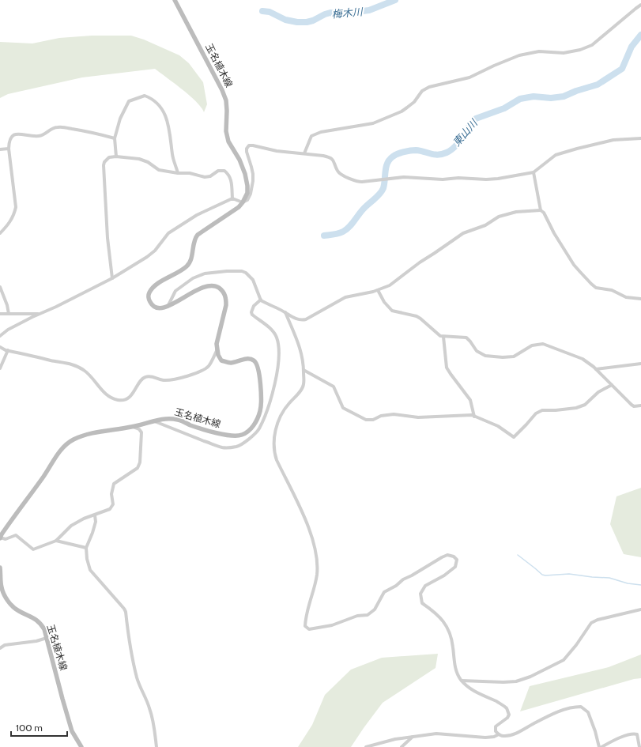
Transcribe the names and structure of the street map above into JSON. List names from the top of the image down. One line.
{"streets":{"main road":["玉名植木線"]},"water":["梅木川","東山川"],"scale_bar":"100 m"}
